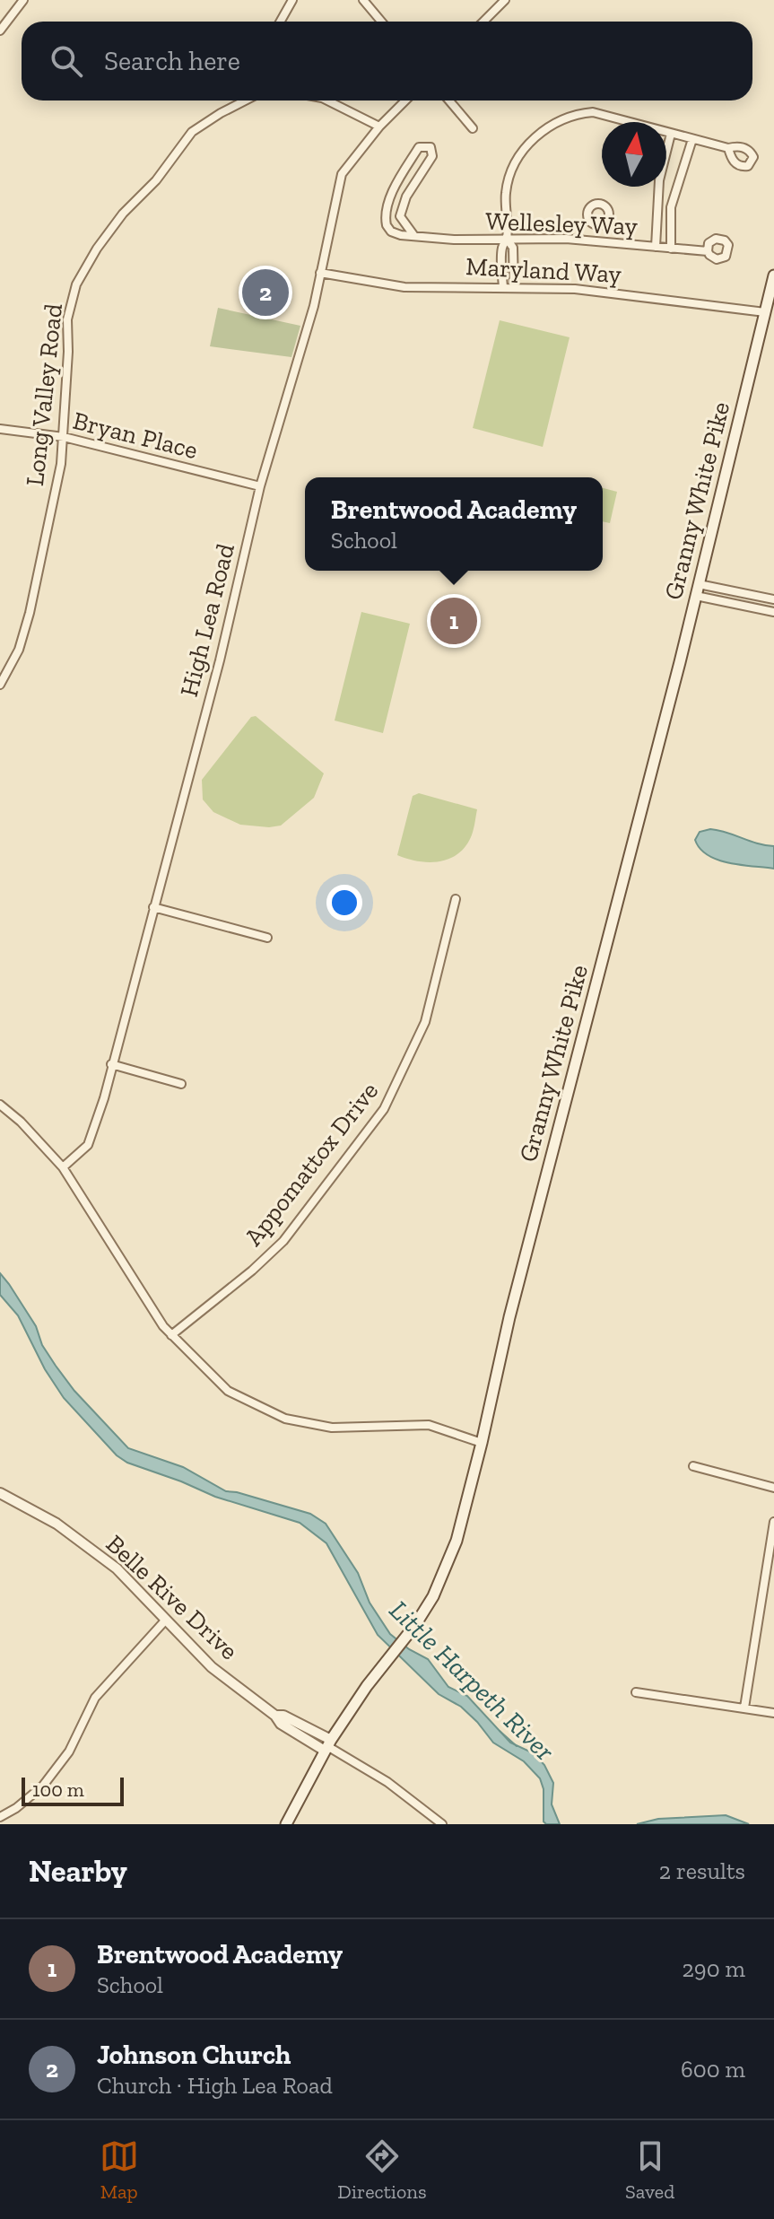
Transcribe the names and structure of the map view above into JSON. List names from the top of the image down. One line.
{"streets":{"main road":["Granny White Pike"],"street":["Wellesley Way","Maryland Way","Long Valley Road","Bryan Place","High Lea Road","Appomattox Drive","Belle Rive Drive"]},"crossings":[["Maryland Way","Granny White Pike"],["Maryland Way","High Lea Road"],["Long Valley Road","Bryan Place"],["Bryan Place","High Lea Road"],["Granny White Pike","Belle Rive Drive"]],"water":["Little Harpeth River"],"scale_bar":"100 m","north":"top","page":{"search":"Search here","pins":["2","1"],"popup":["Brentwood Academy","School"],"scale":"100 m","heading":["Nearby","2 results"],"list":[{"mark":"1","name":"Brentwood Academy","note":"School","value":"290 m"},{"mark":"2","name":"Johnson Church","note":"Church · High Lea Road","value":"600 m"}],"nav":["Map","Directions","Saved"]}}
